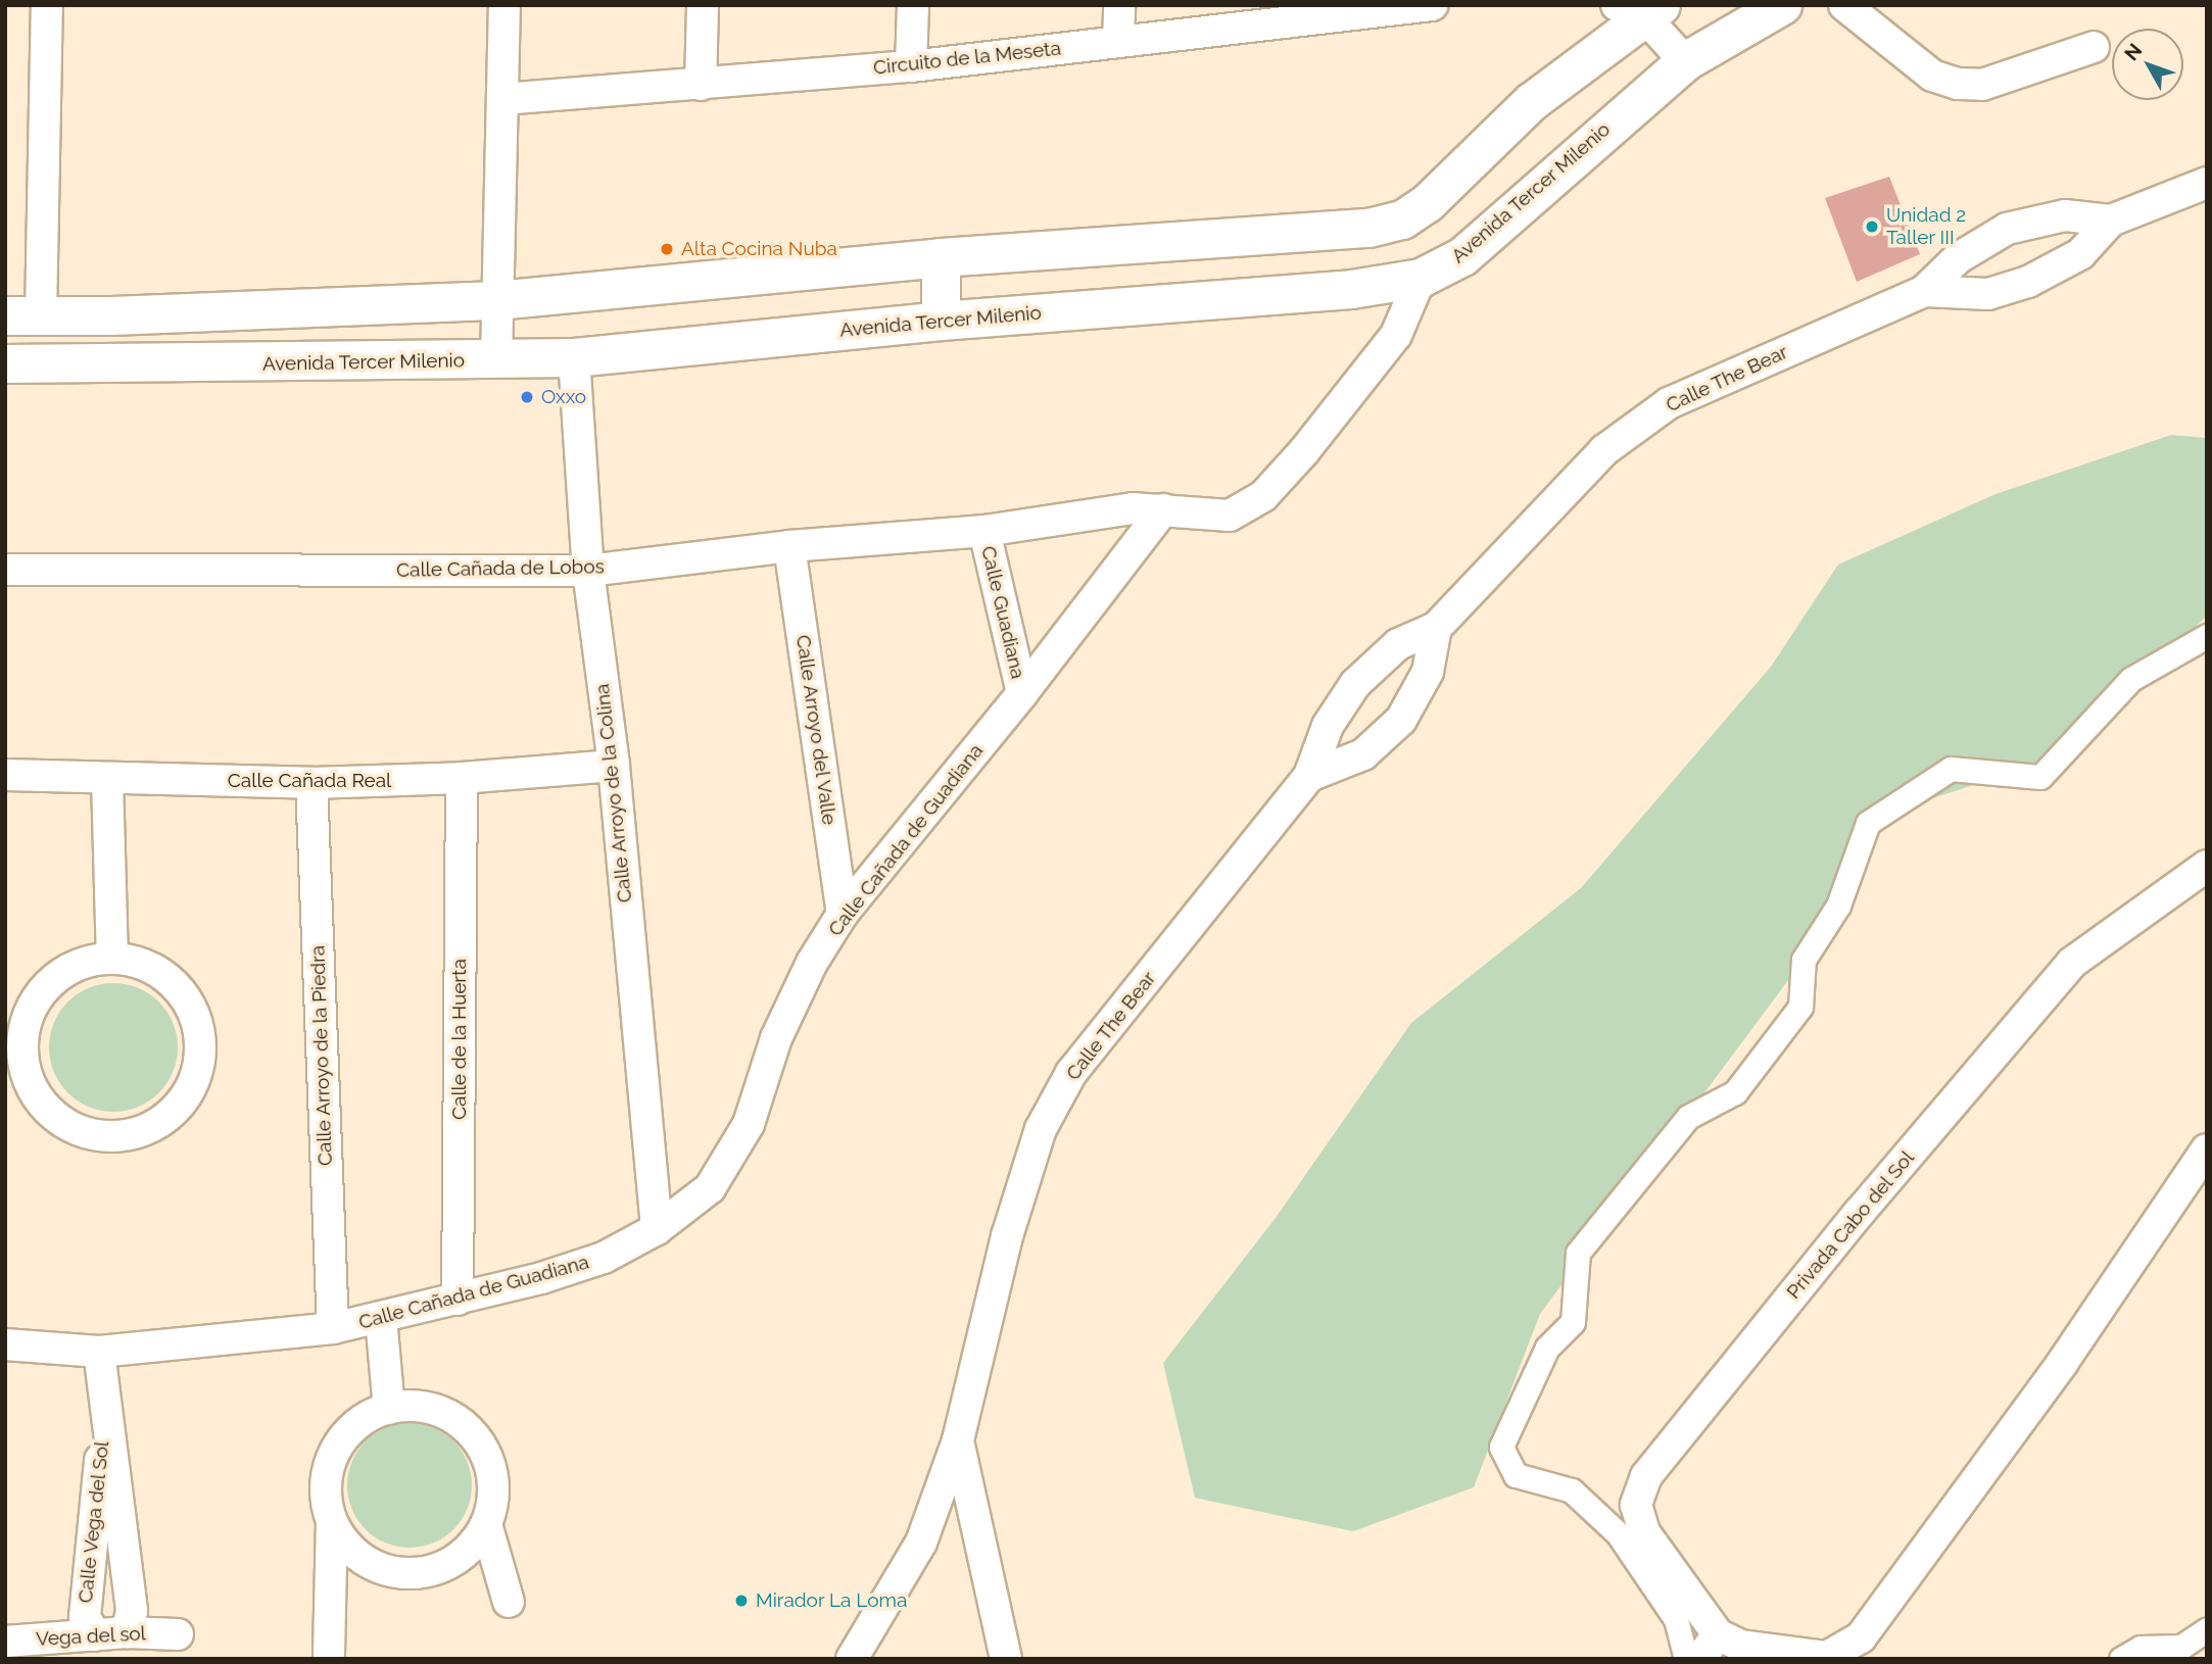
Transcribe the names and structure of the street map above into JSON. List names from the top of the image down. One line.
{"streets":{"street":["Circuito de la Meseta","Avenida Tercer Milenio","Calle The Bear","Calle Cañada de Lobos","Calle Guadiana","Calle Arroyo del Valle","Calle Cañada Real","Calle Arroyo de la Colina","Calle Cañada de Guadiana","Calle de la Huerta","Calle Arroyo de la Piedra","Privada Cabo del Sol","Calle Vega del Sol","Vega del sol"]},"crossings":[["Avenida Tercer Milenio","Calle Arroyo de la Colina"],["Calle Cañada de Lobos","Calle Guadiana"],["Calle Cañada de Lobos","Calle Arroyo del Valle"],["Calle Cañada de Lobos","Calle Arroyo de la Colina"],["Calle Cañada de Lobos","Calle Cañada de Guadiana"],["Calle Guadiana","Calle Cañada de Guadiana"],["Calle Arroyo del Valle","Calle Cañada de Guadiana"],["Calle Cañada Real","Calle Arroyo de la Colina"],["Calle Cañada Real","Calle de la Huerta"],["Calle Cañada Real","Calle Arroyo de la Piedra"],["Calle Arroyo de la Colina","Calle Cañada de Guadiana"],["Calle Cañada de Guadiana","Calle de la Huerta"],["Calle Cañada de Guadiana","Calle Arroyo de la Piedra"],["Calle Cañada de Guadiana","Calle Vega del Sol"],["Calle Vega del Sol","Vega del sol"]],"places":["Unidad 2 Taller III","Alta Cocina Nuba","Oxxo","Mirador La Loma"],"north":"top left"}
